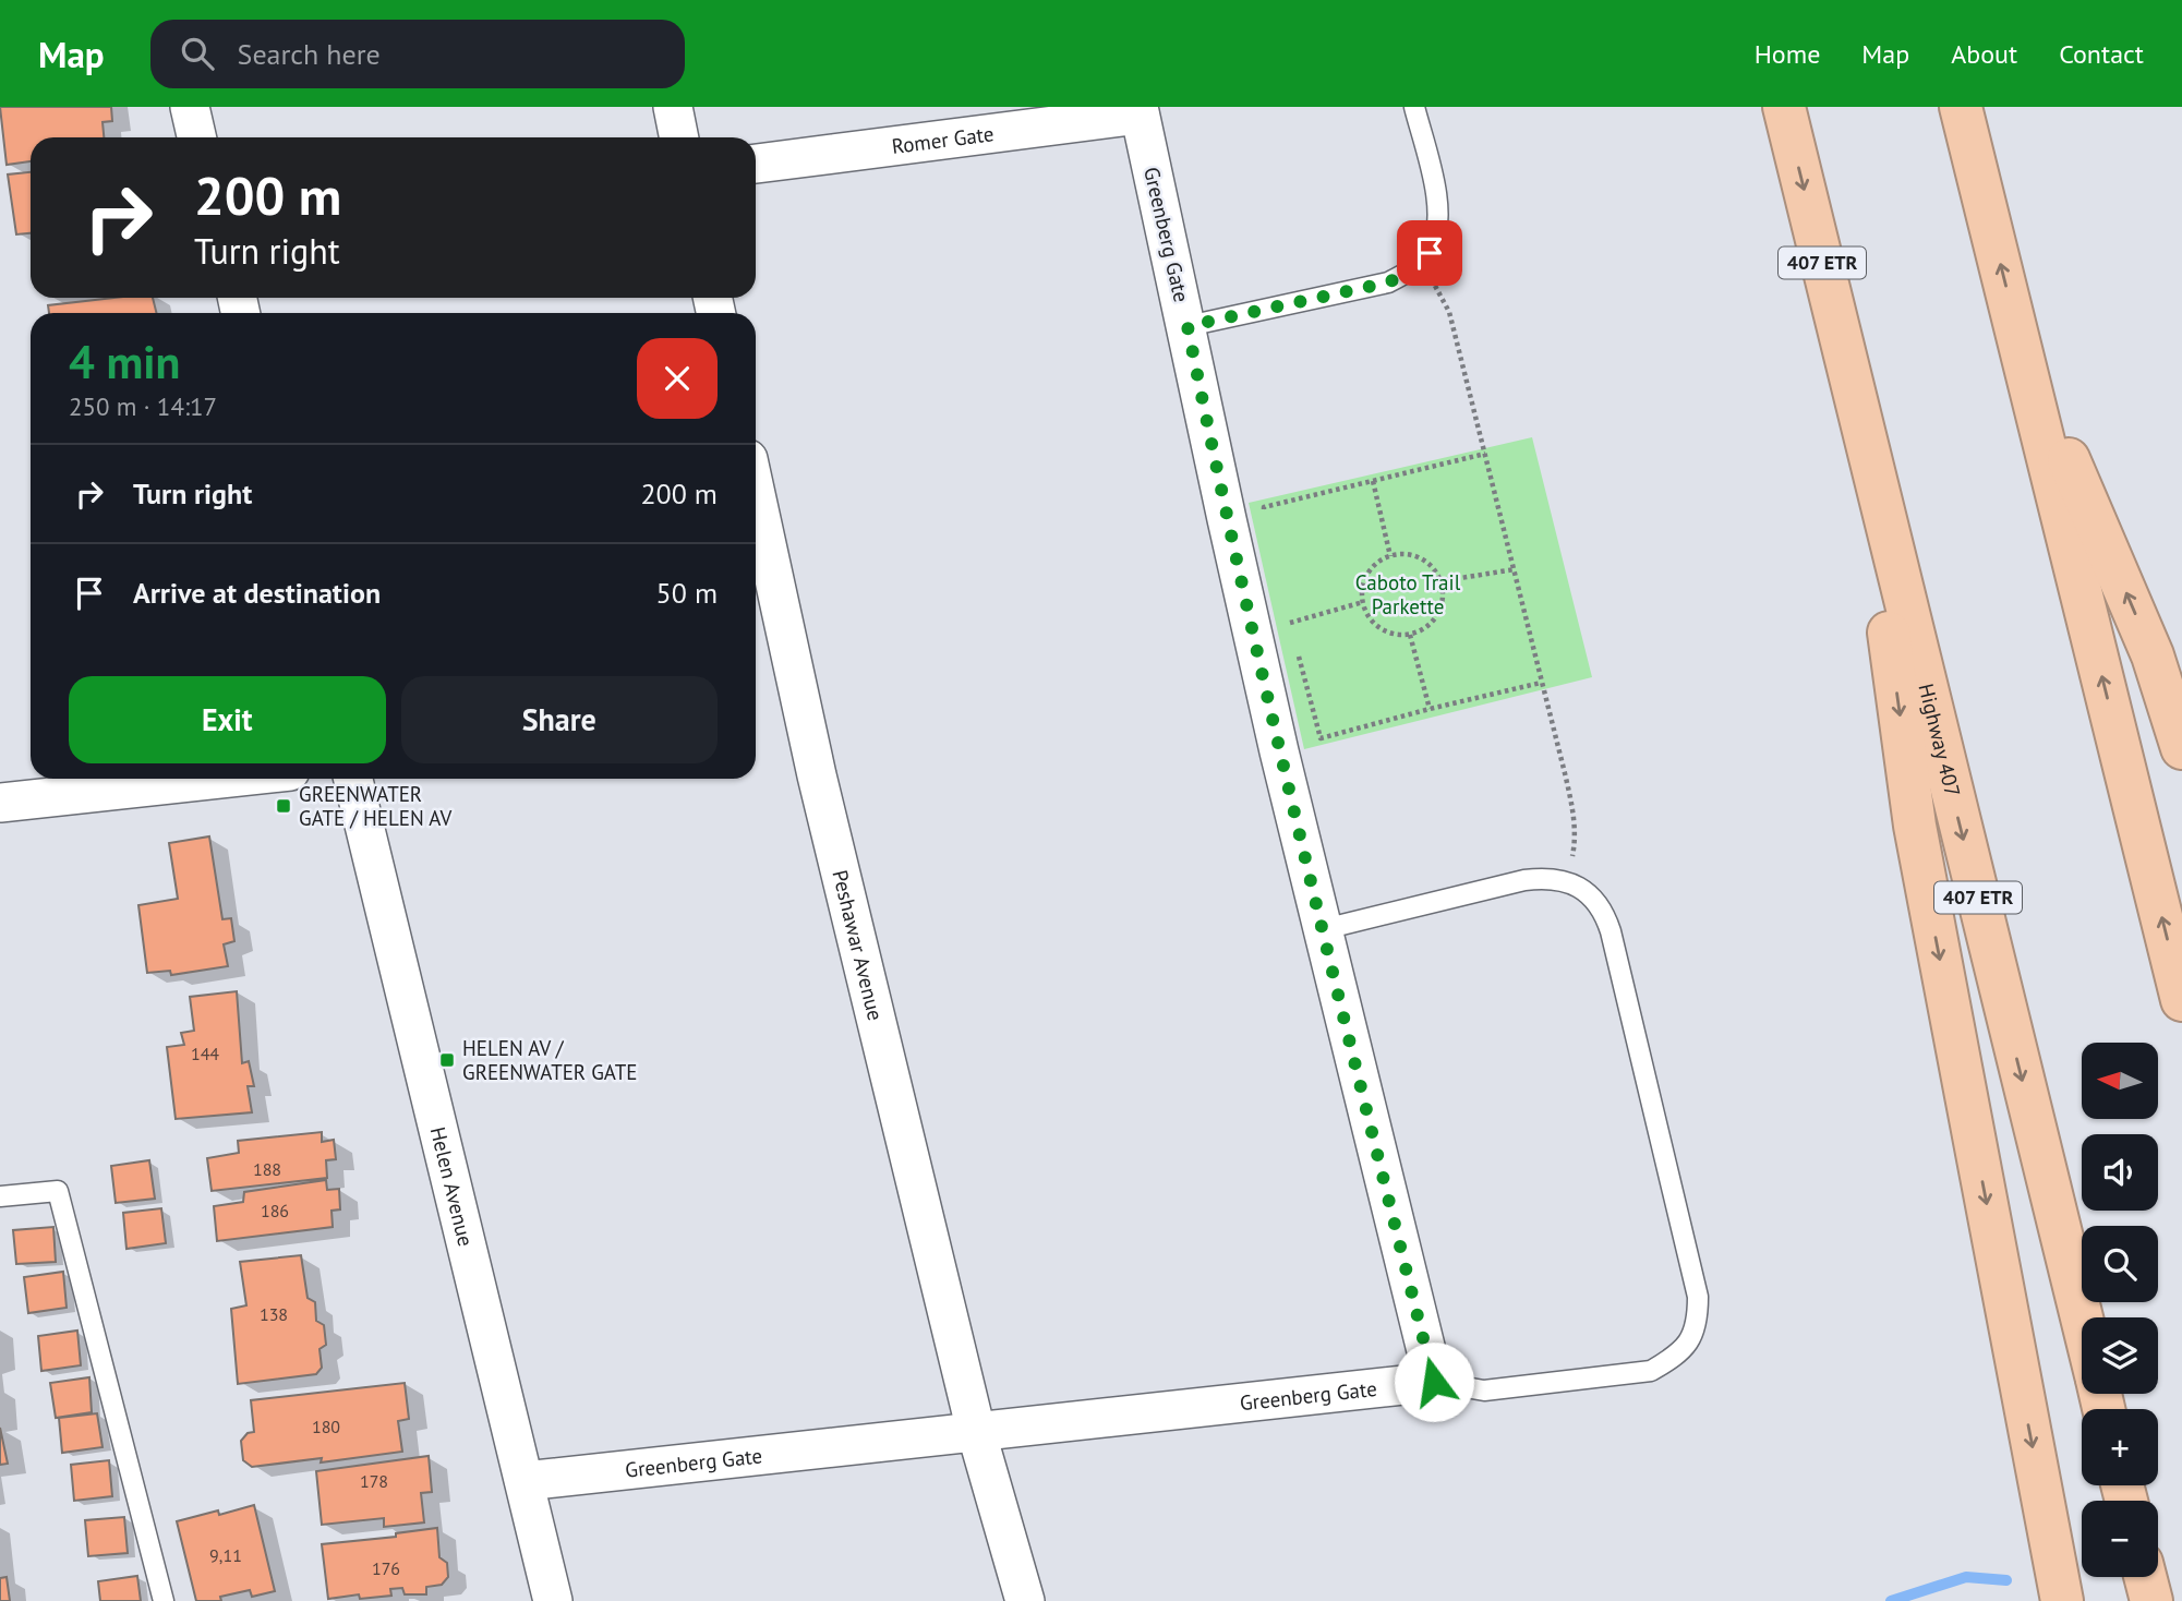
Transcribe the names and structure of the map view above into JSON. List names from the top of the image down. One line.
{"streets":{"highway":["407 ETR","Highway 407"],"street":["Romer Gate","Greenberg Gate","Peshawar Avenue","Helen Avenue"]},"crossings":[["Romer Gate","Greenberg Gate"],["Greenberg Gate","Peshawar Avenue"],["Greenberg Gate","Helen Avenue"]],"parks":["Caboto Trail Parkette"],"places":{"transit":["GREENWATER GATE / HELEN AV","HELEN AV / GREENWATER GATE"]},"house_numbers":["144","188","186","138","180","178","9,11","176"],"north":"left","page":{"header":"Map","search":"Search here","nav":["Home","Map","About","Contact"],"turn":["200 m","Turn right"],"heading":["4 min","250 m · 14:17"],"list":[{"name":"Turn right","value":"200 m"},{"name":"Arrive at destination","value":"50 m"}],"buttons":["Exit","Share"],"map_buttons":["+","−"]}}
